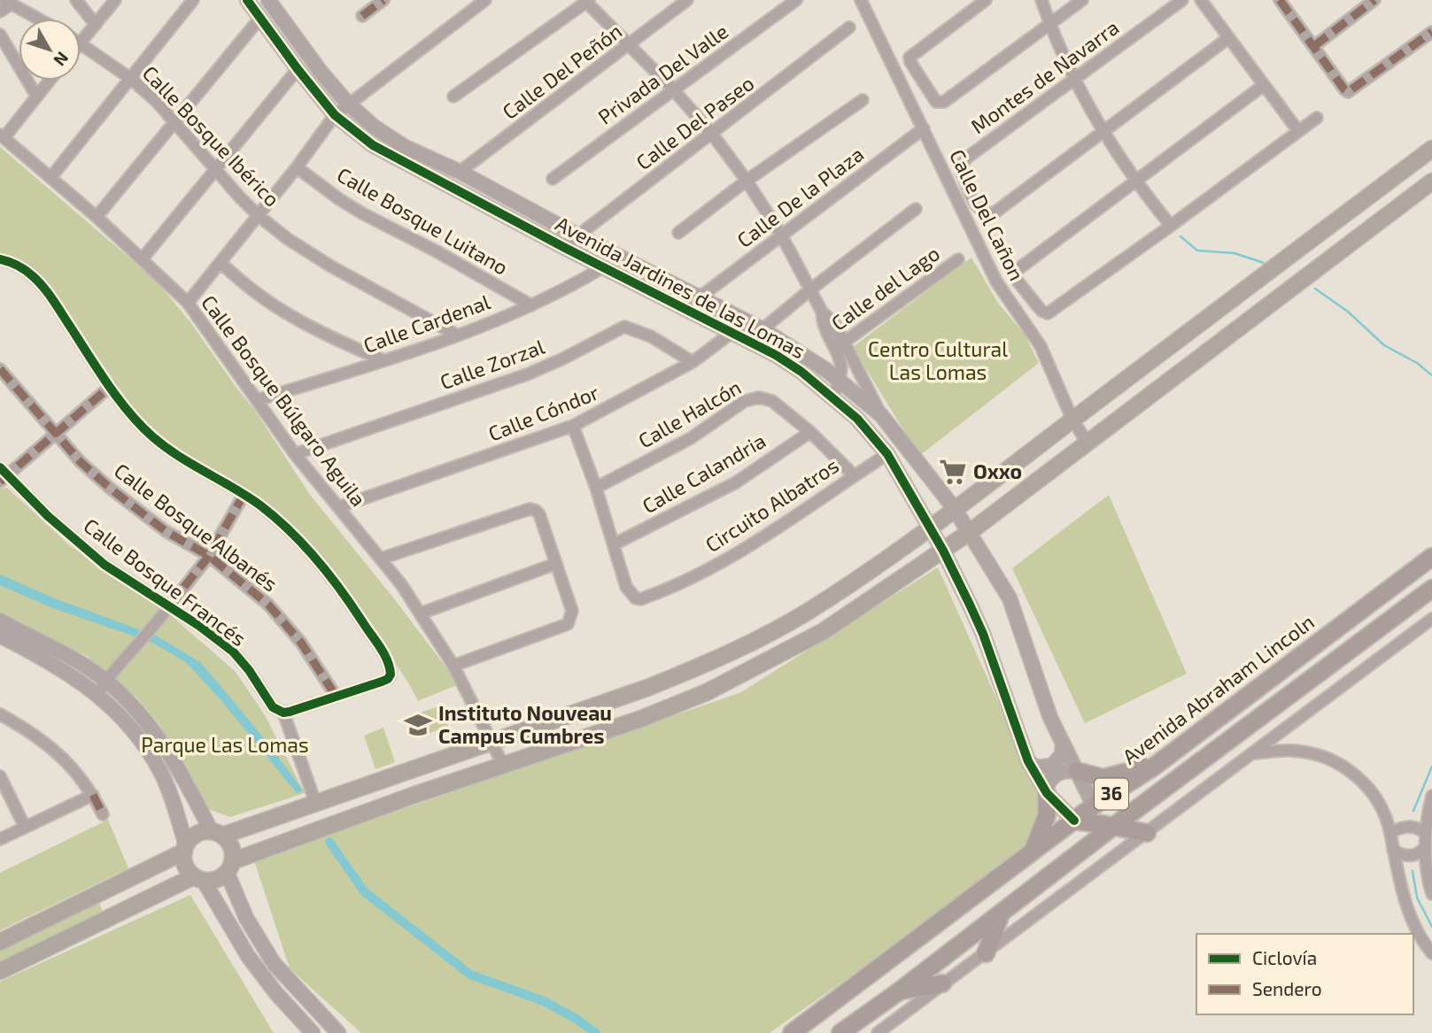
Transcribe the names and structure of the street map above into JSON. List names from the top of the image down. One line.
{"streets":{"main road":["Avenida Abraham Lincoln","36"],"street":["Calle Del Peñón","Privada Del Valle","Montes de Navarra","Calle Del Paseo","Calle Bosque Ibérico","Calle De la Plaza","Calle Del Cañon","Calle Bosque Luitano","Avenida Jardines de las Lomas","Calle del Lago","Calle Cardenal","Calle Zorzal","Calle Bosque Búlgaro Aguila","Calle Cóndor","Calle Halcón","Calle Calandria","Circuito Albatros","Calle Bosque Albanés","Calle Bosque Francés"]},"crossings":[["Calle Del Peñón","Avenida Jardines de las Lomas"],["Calle Del Paseo","Avenida Jardines de las Lomas"],["Calle Bosque Ibérico","Calle Cardenal"],["Calle De la Plaza","Calle Del Cañon"],["Calle De la Plaza","Avenida Jardines de las Lomas"],["Calle Bosque Luitano","Calle Cardenal"],["Avenida Jardines de las Lomas","Calle Cardenal"],["Avenida Jardines de las Lomas","Calle Cóndor"],["Avenida Jardines de las Lomas","Circuito Albatros"],["Avenida Jardines de las Lomas","Avenida Abraham Lincoln"],["Calle Cardenal","Calle Bosque Búlgaro Aguila"],["Calle Zorzal","Calle Bosque Búlgaro Aguila"],["Calle Zorzal","Calle Cóndor"],["Calle Bosque Búlgaro Aguila","Calle Cóndor"],["Calle Halcón","Calle Calandria"],["Calle Halcón","Circuito Albatros"],["Calle Calandria","Circuito Albatros"]],"parks":["Centro Cultural Las Lomas","Parque Las Lomas"],"places":{"supermarket":["Oxxo"],"school or university":["Instituto Nouveau Campus Cumbres"]},"legend":["Ciclovía","Sendero"],"north":"bottom right"}
